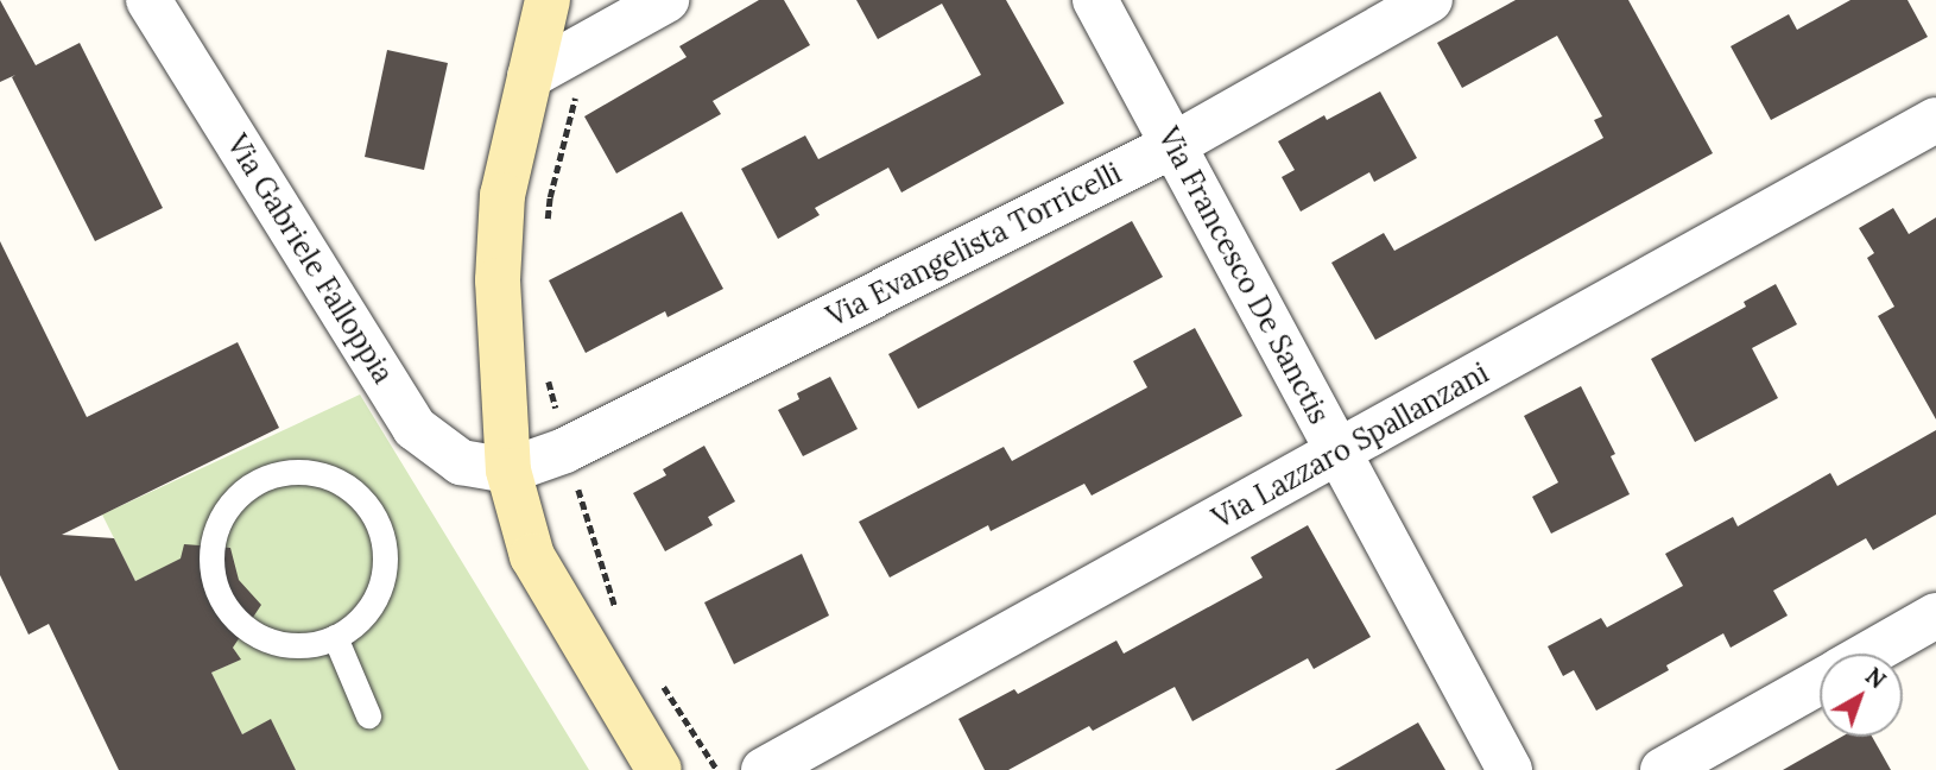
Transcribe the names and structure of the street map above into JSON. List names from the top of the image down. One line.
{"streets":{"street":["Via Evangelista Torricelli","Via Gabriele Falloppia","Via Francesco De Sanctis","Via Lazzaro Spallanzani"]},"crossings":[["Via Evangelista Torricelli","Via Gabriele Falloppia"],["Via Evangelista Torricelli","Via Francesco De Sanctis"],["Via Francesco De Sanctis","Via Lazzaro Spallanzani"]],"north":"top right"}
